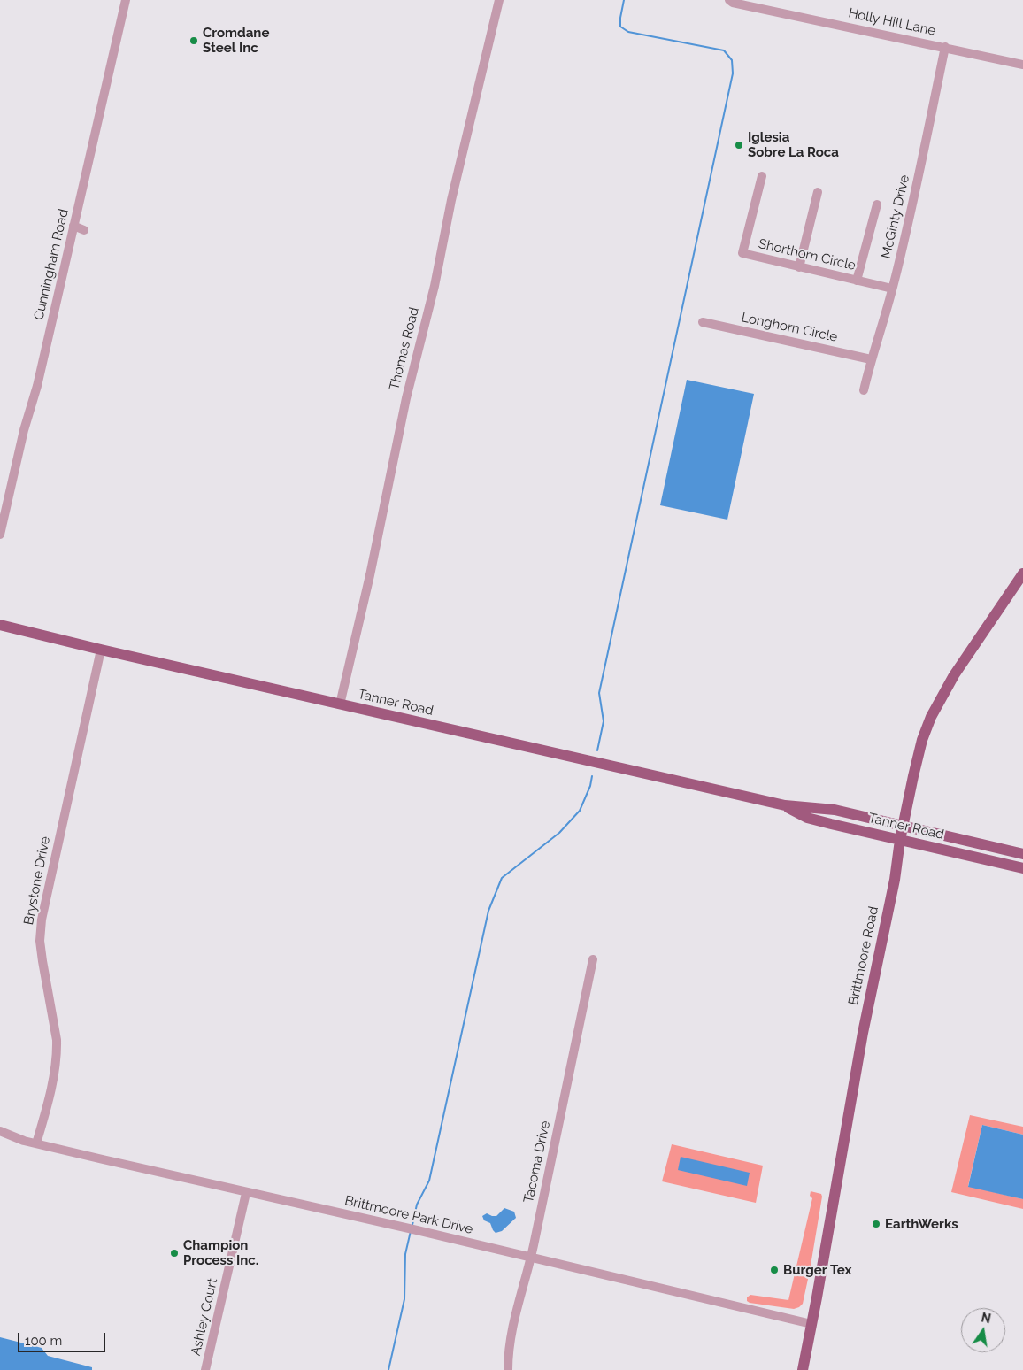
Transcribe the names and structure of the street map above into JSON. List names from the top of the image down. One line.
{"streets":{"main road":["Tanner Road","Brittmoore Road"],"street":["Holly Hill Lane","McGinty Drive","Shorthorn Circle","Cunningham Road","Longhorn Circle","Thomas Road","Brystone Drive","Tacoma Drive","Brittmoore Park Drive","Ashley Court"]},"crossings":[["Holly Hill Lane","McGinty Drive"],["McGinty Drive","Shorthorn Circle"],["McGinty Drive","Longhorn Circle"],["Thomas Road","Tanner Road"],["Tanner Road","Brystone Drive"],["Tanner Road","Brittmoore Road"],["Brystone Drive","Brittmoore Park Drive"],["Brittmoore Road","Brittmoore Park Drive"],["Tacoma Drive","Brittmoore Park Drive"],["Brittmoore Park Drive","Ashley Court"]],"places":["Cromdane Steel Inc","Iglesia Sobre La Roca","EarthWerks","Champion Process Inc.","Burger Tex"],"scale_bar":"100 m","north":"top"}
